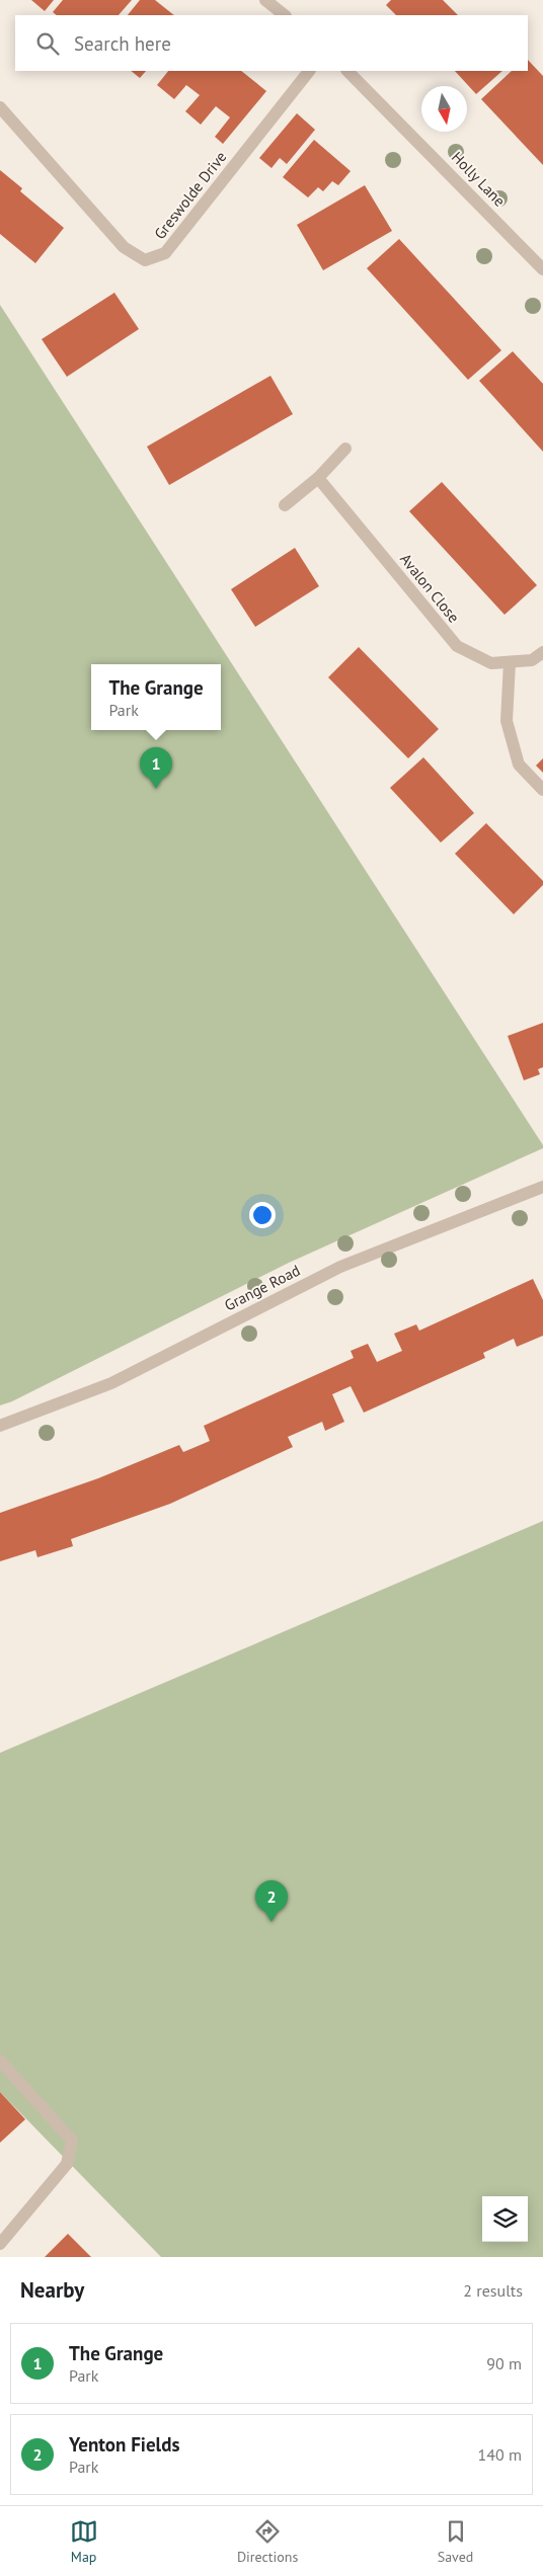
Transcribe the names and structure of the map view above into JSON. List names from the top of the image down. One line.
{"streets":{"street":["Holly Lane","Greswolde Drive","Avalon Close","Grange Road"]},"north":"bottom","page":{"search":"Search here","popup":["The Grange","Park"],"pins":["1","2"],"heading":["Nearby","2 results"],"list":[{"mark":"1","name":"The Grange","note":"Park","value":"90 m"},{"mark":"2","name":"Yenton Fields","note":"Park","value":"140 m"}],"nav":["Map","Directions","Saved"]}}
